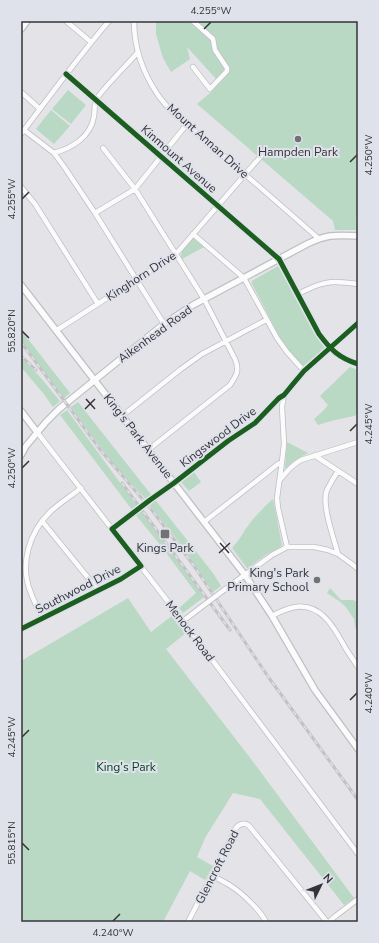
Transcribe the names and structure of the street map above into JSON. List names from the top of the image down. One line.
{"streets":{"main road":["Aikenhead Road","King's Park Avenue","Menock Road"],"street":["Mount Annan Drive","Kinmount Avenue","Kinghorn Drive","Kingswood Drive","Southwood Drive","Glencroft Road"]},"crossings":[["Mount Annan Drive","Kinghorn Drive"],["Mount Annan Drive","Aikenhead Road"],["Kinmount Avenue","Kinghorn Drive"],["Kinmount Avenue","Aikenhead Road"],["Kinghorn Drive","King's Park Avenue"],["Aikenhead Road","King's Park Avenue"],["Aikenhead Road","Menock Road"],["King's Park Avenue","Kingswood Drive"],["Southwood Drive","Menock Road"]],"parks":["King's Park"],"places":{"other":["Hampden Park","King's Park Primary School"],"transit":["Kings Park"]},"north":"top right","coordinates":["4.255°W","4.250°W","55.820°N","4.245°W","4.240°W","55.815°N"]}
